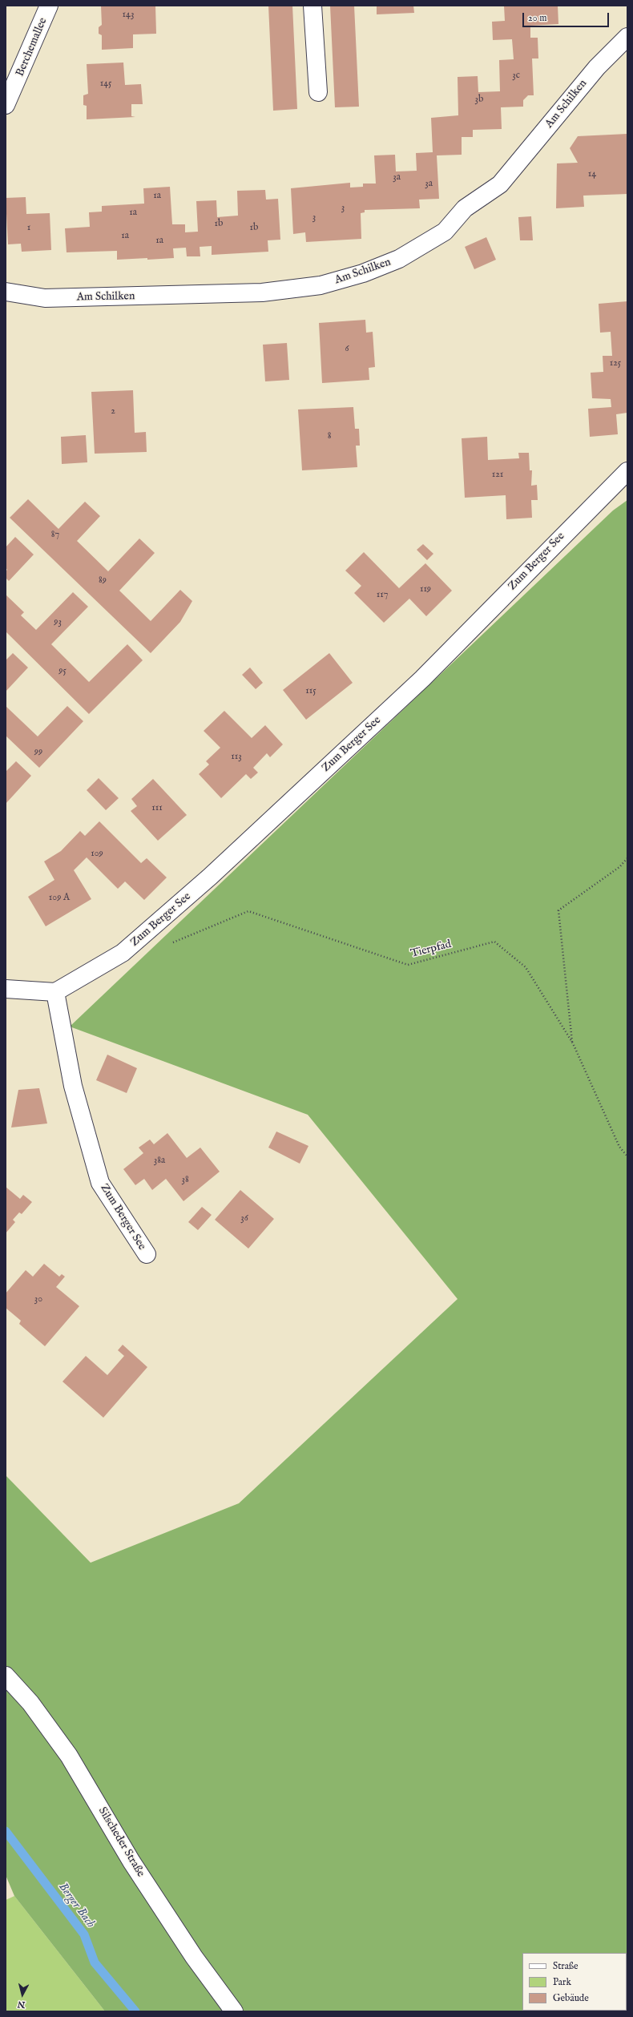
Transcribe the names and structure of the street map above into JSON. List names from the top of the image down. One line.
{"streets":{"street":["Berchemallee","Am Schilken","Zum Berger See","Silscheder Straße"],"path":["Tierpfad"]},"water":["Berger Bach"],"house_numbers":["143","3c","145","3b","14","3a","3a","1a","3","1a","3","1b","1","1b","1a","1a","6","125","2","8","121","87","89","119","117","93","95","115","99","113","111","109","109 A","38a","38","36","30"],"legend":["Straße","Park","Gebäude"],"scale_bar":"20 m","north":"bottom"}
